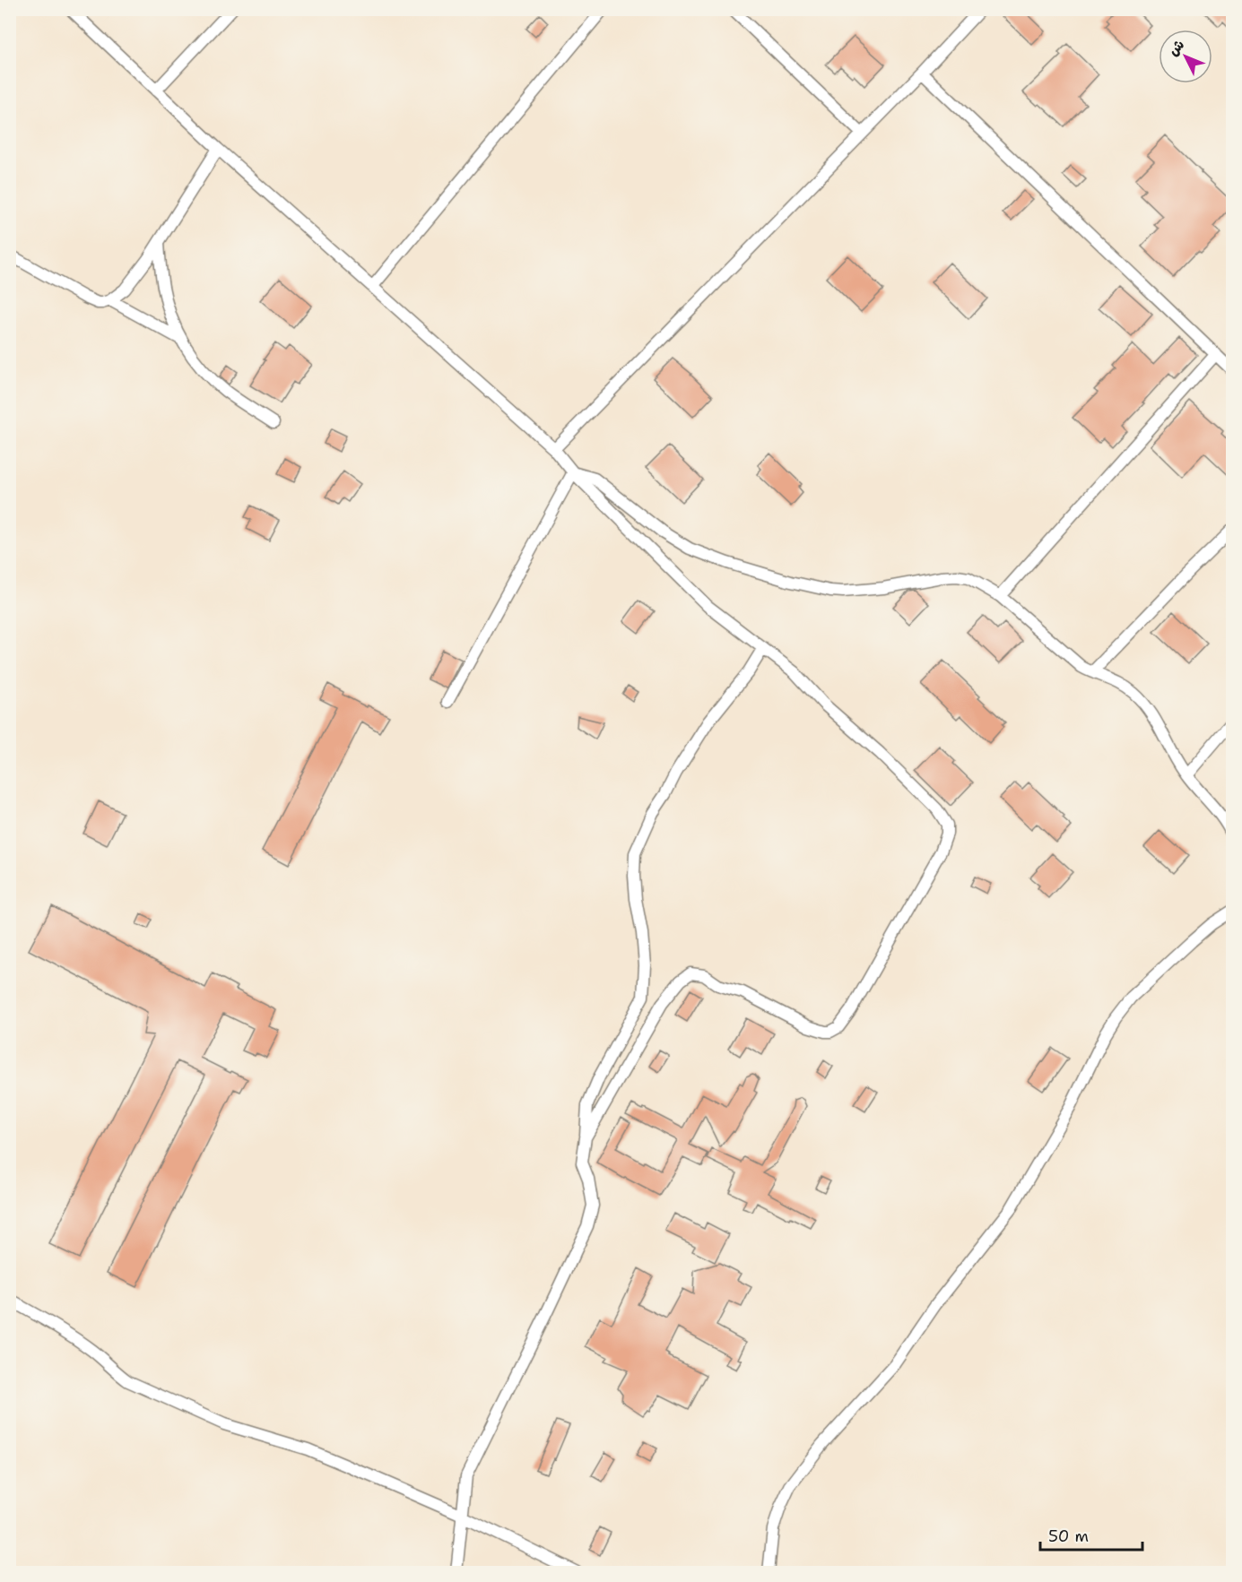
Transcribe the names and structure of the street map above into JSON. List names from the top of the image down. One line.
{"scale_bar":"50 m","north":"top left"}
